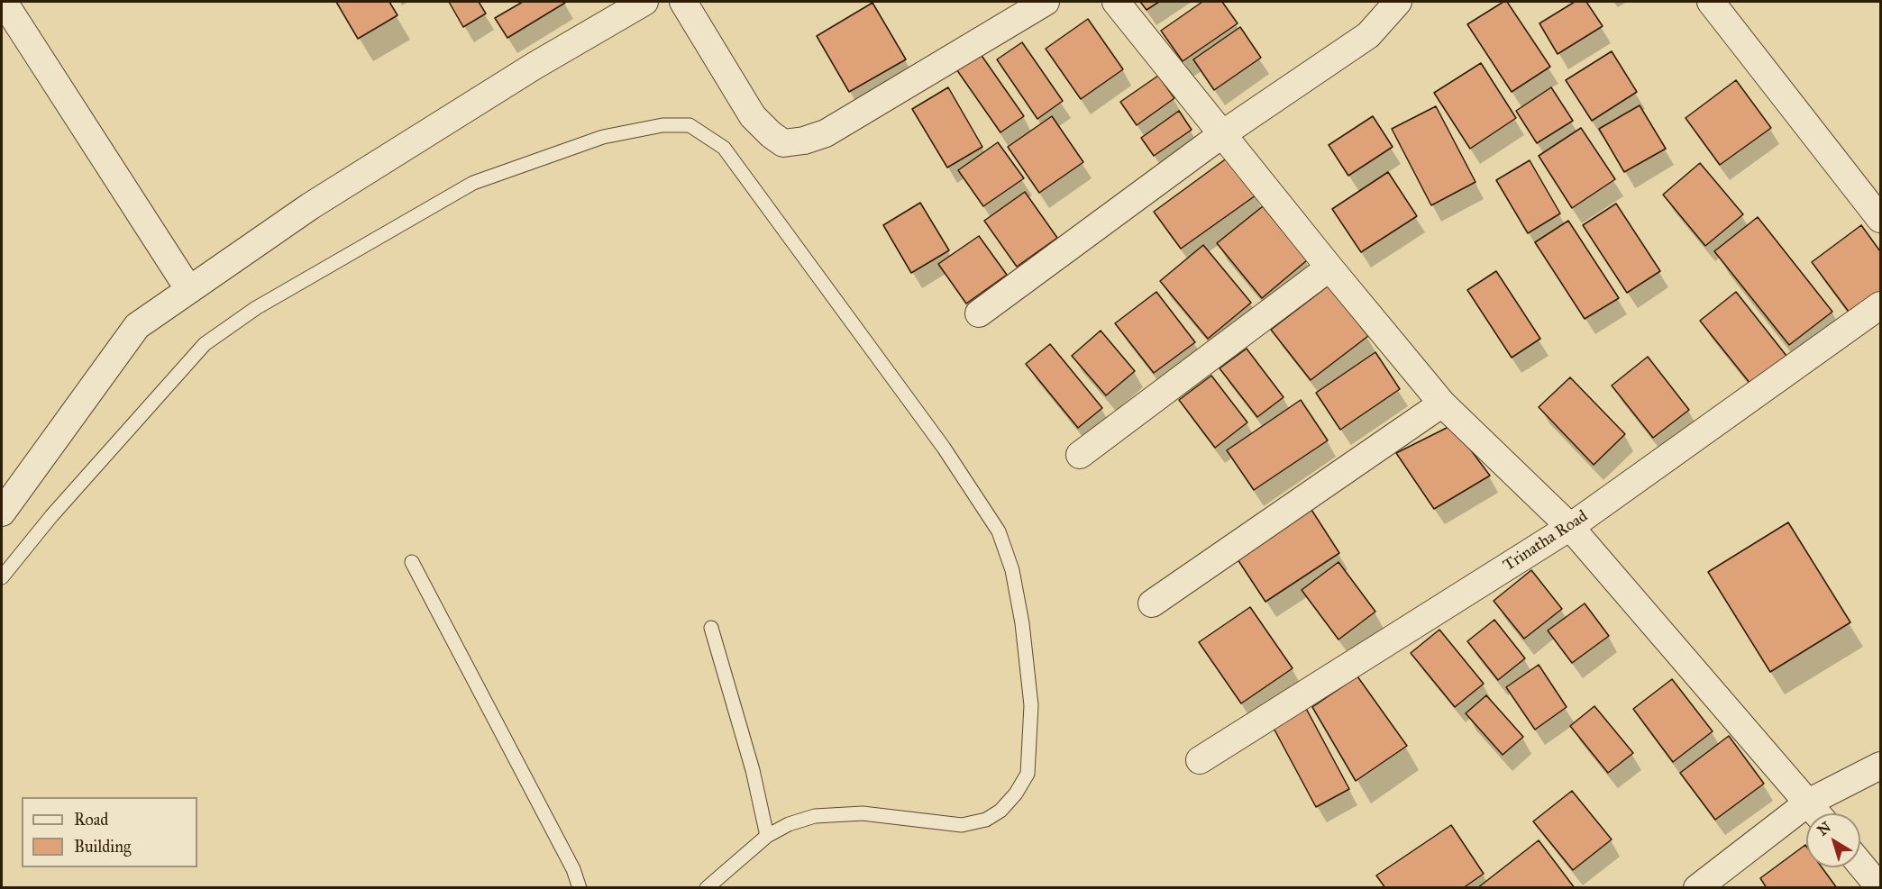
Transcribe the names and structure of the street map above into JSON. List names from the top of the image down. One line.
{"streets":{"street":["Trinatha Road"]},"legend":["Road","Building"],"north":"top left"}
